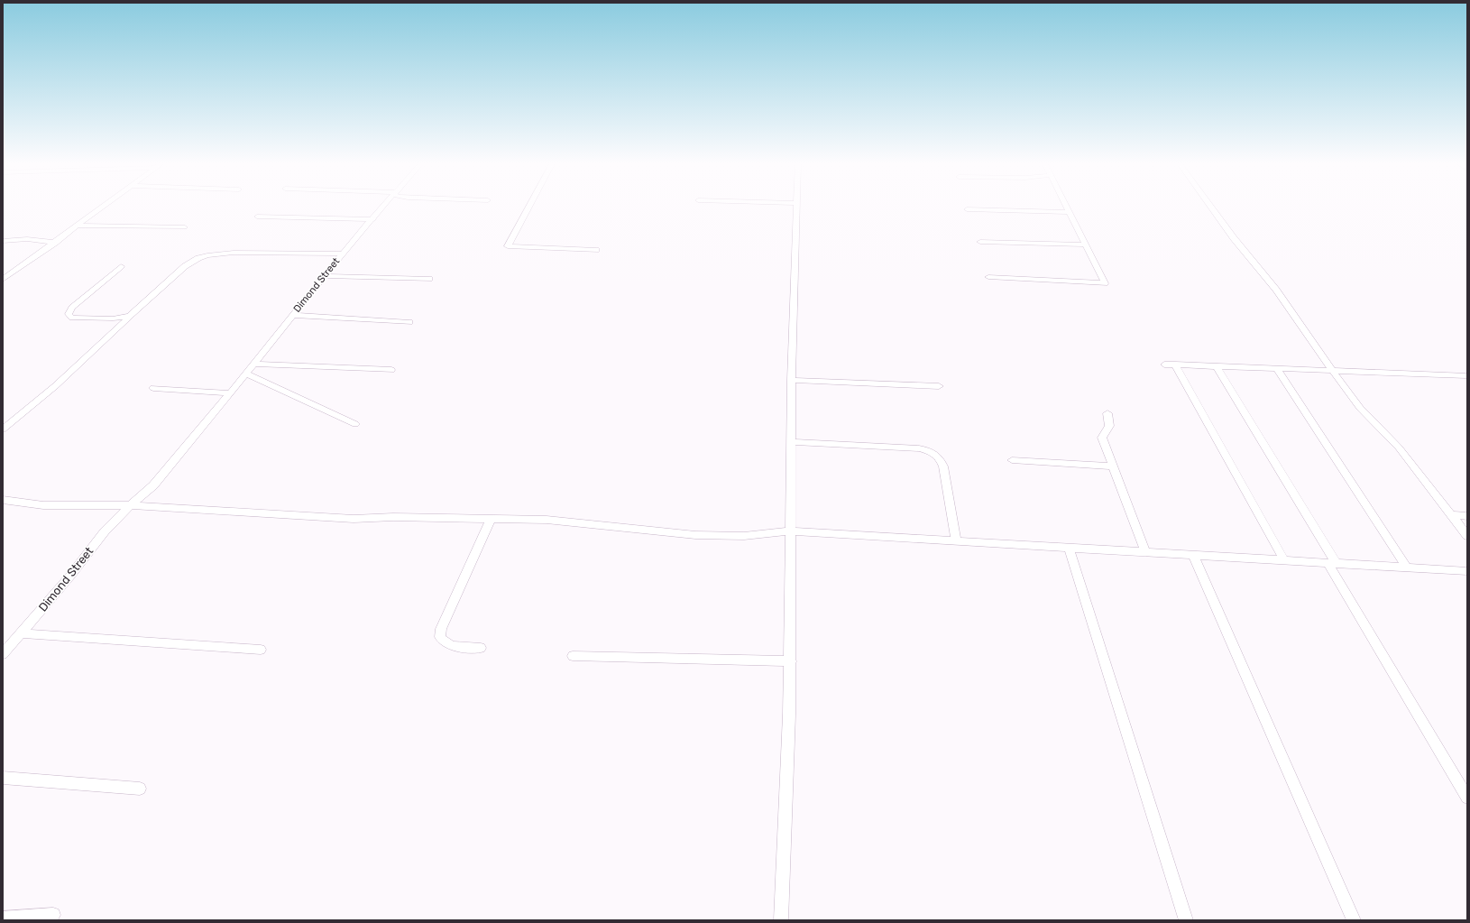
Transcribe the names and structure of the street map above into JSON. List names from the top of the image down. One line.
{"streets":{"street":["Dimond Street"]}}
